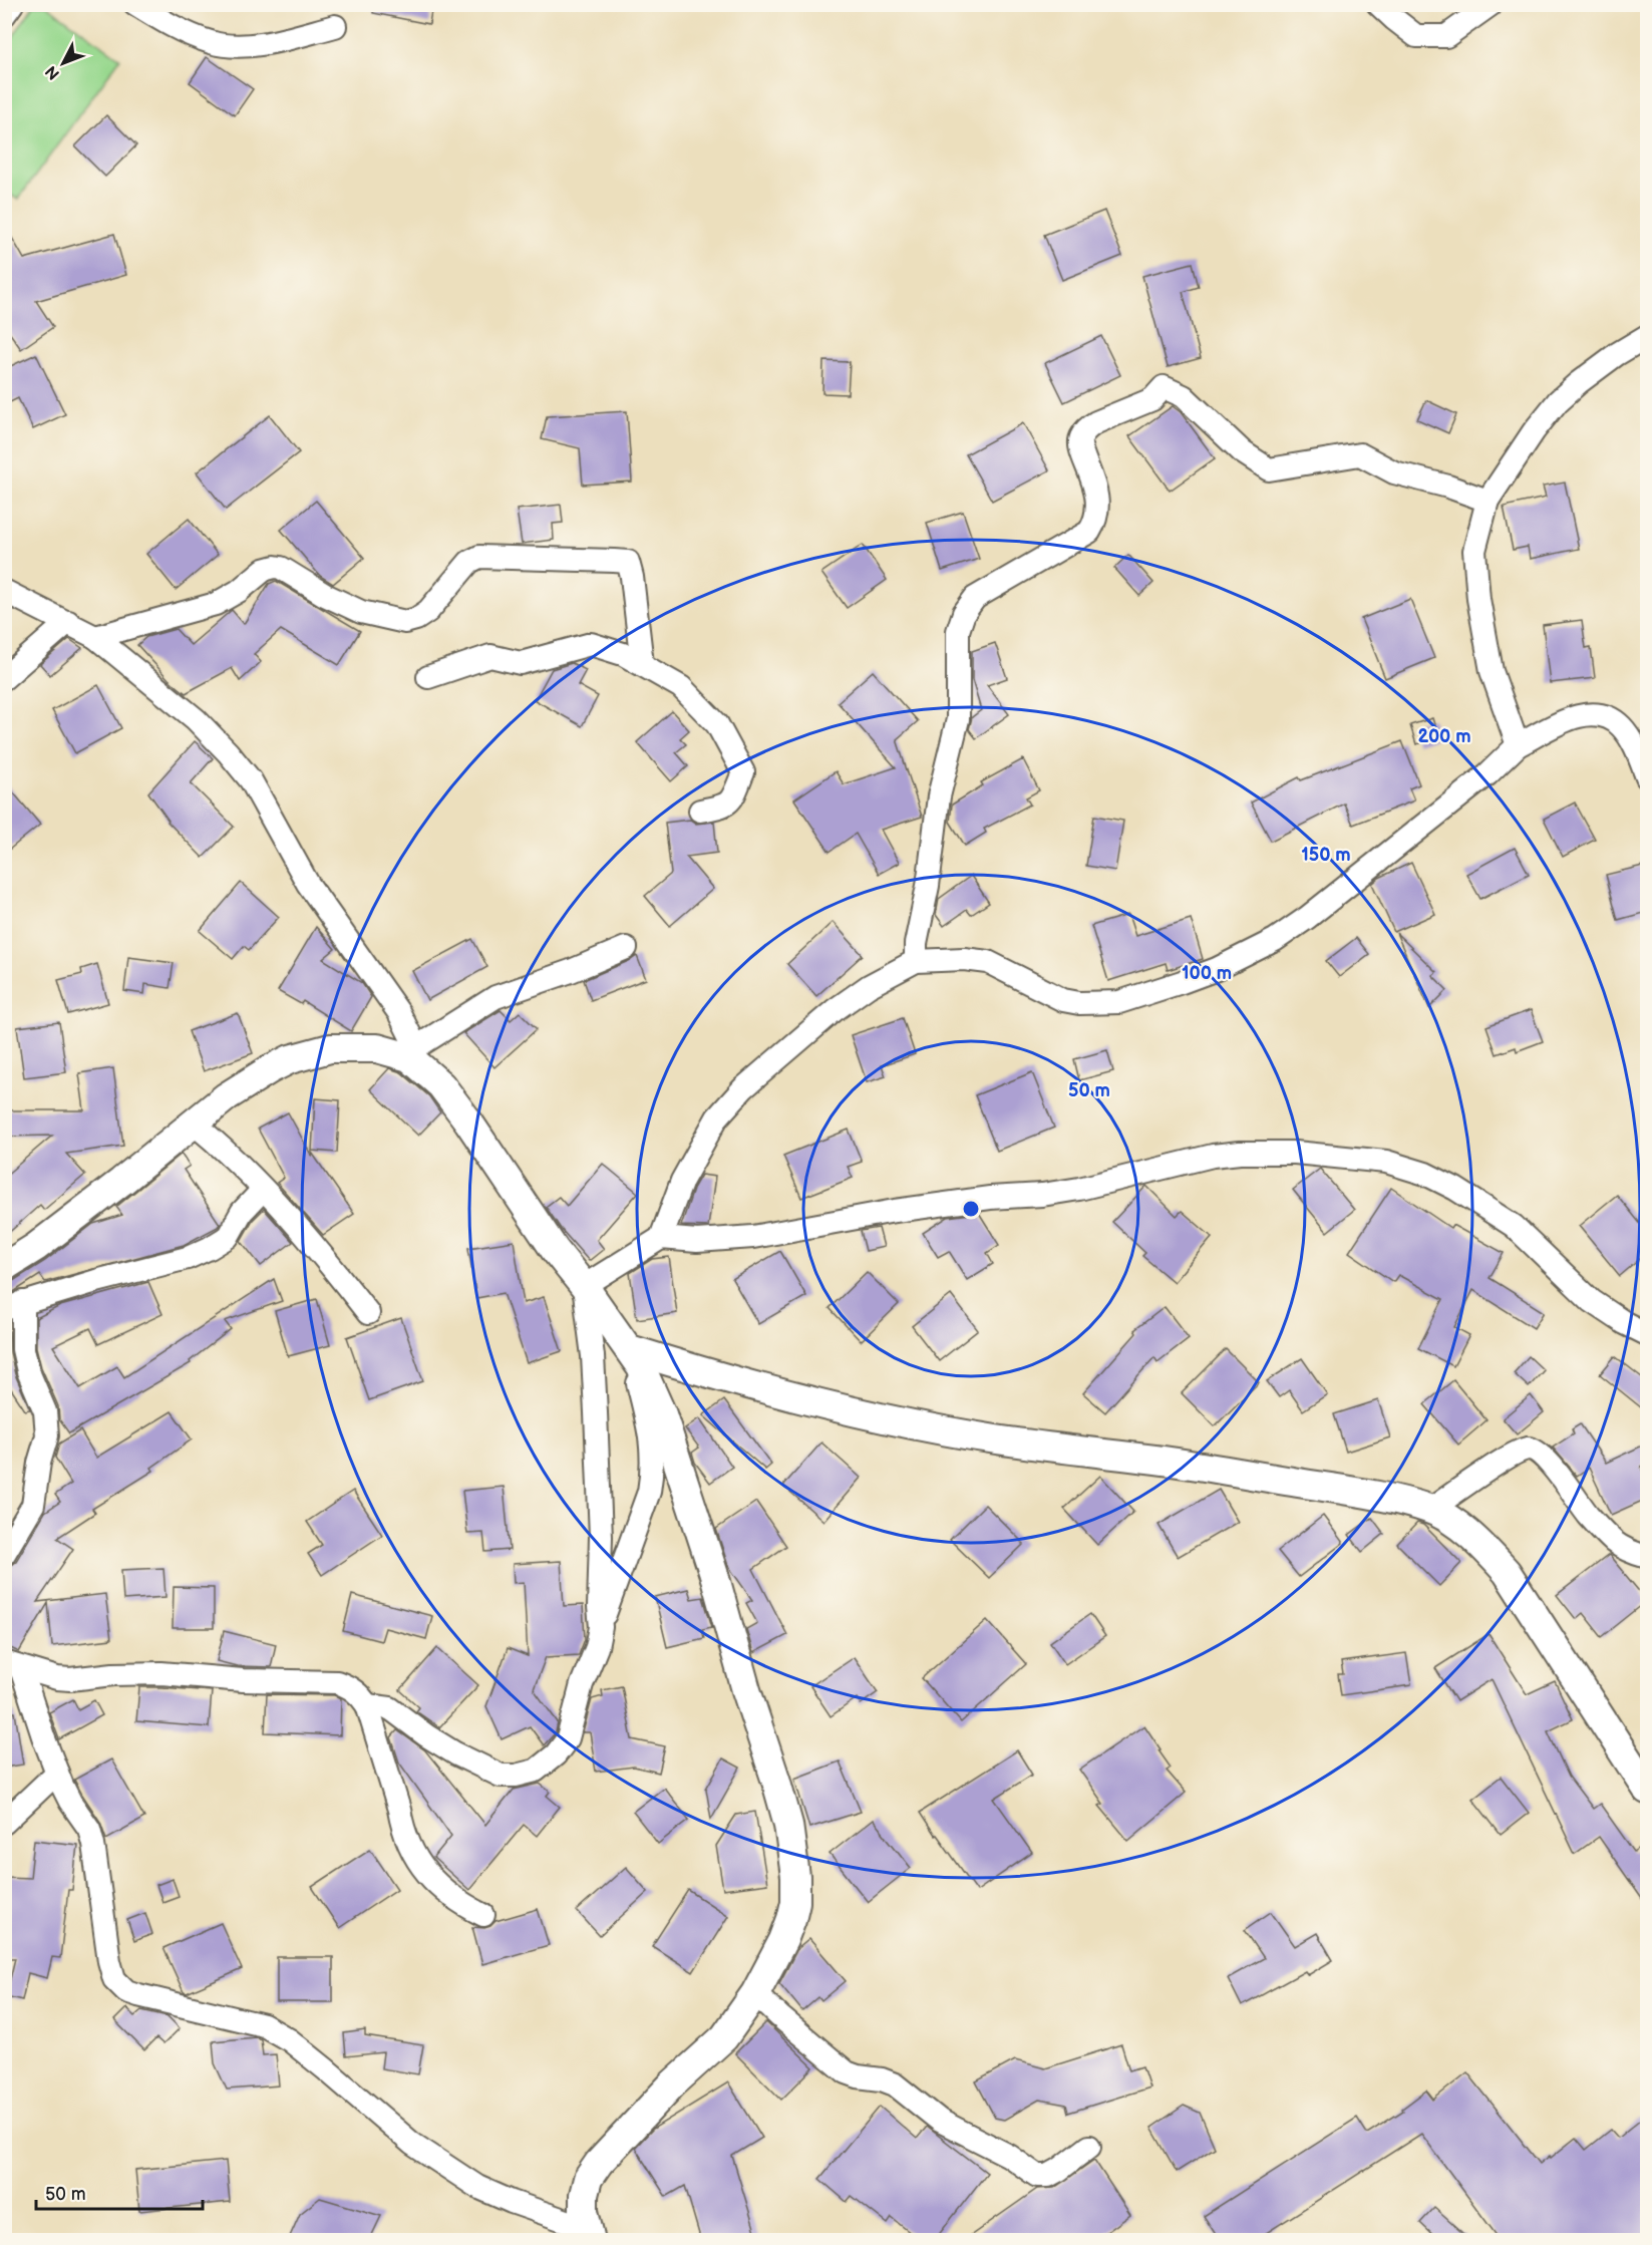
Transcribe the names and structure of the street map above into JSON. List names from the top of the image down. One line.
{"scale_bar":"50 m","north":"bottom left","rings":["200 m","150 m","100 m","50 m"]}
